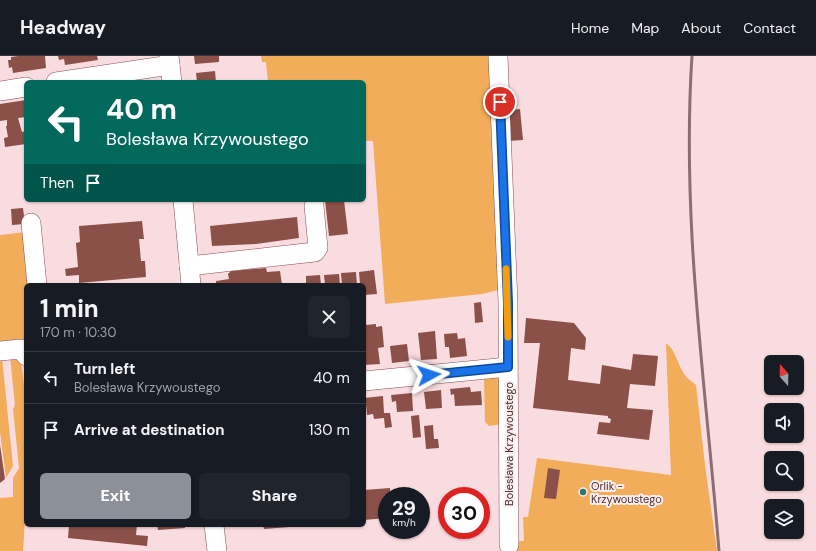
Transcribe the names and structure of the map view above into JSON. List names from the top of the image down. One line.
{"streets":{"street":["Bolesława Krzywoustego"]},"places":["Orlik - Krzywoustego"],"north":"top","page":{"header":"Headway","nav":["Home","Map","About","Contact"],"turn":["40 m","Bolesława Krzywoustego"],"then":"Then","heading":["1 min","170 m · 10:30"],"list":[{"name":"Turn left","note":"Bolesława Krzywoustego","value":"40 m"},{"name":"Arrive at destination","value":"130 m"}],"buttons":["Exit","Share"],"speed":"29 km/h","limit":"30"}}
